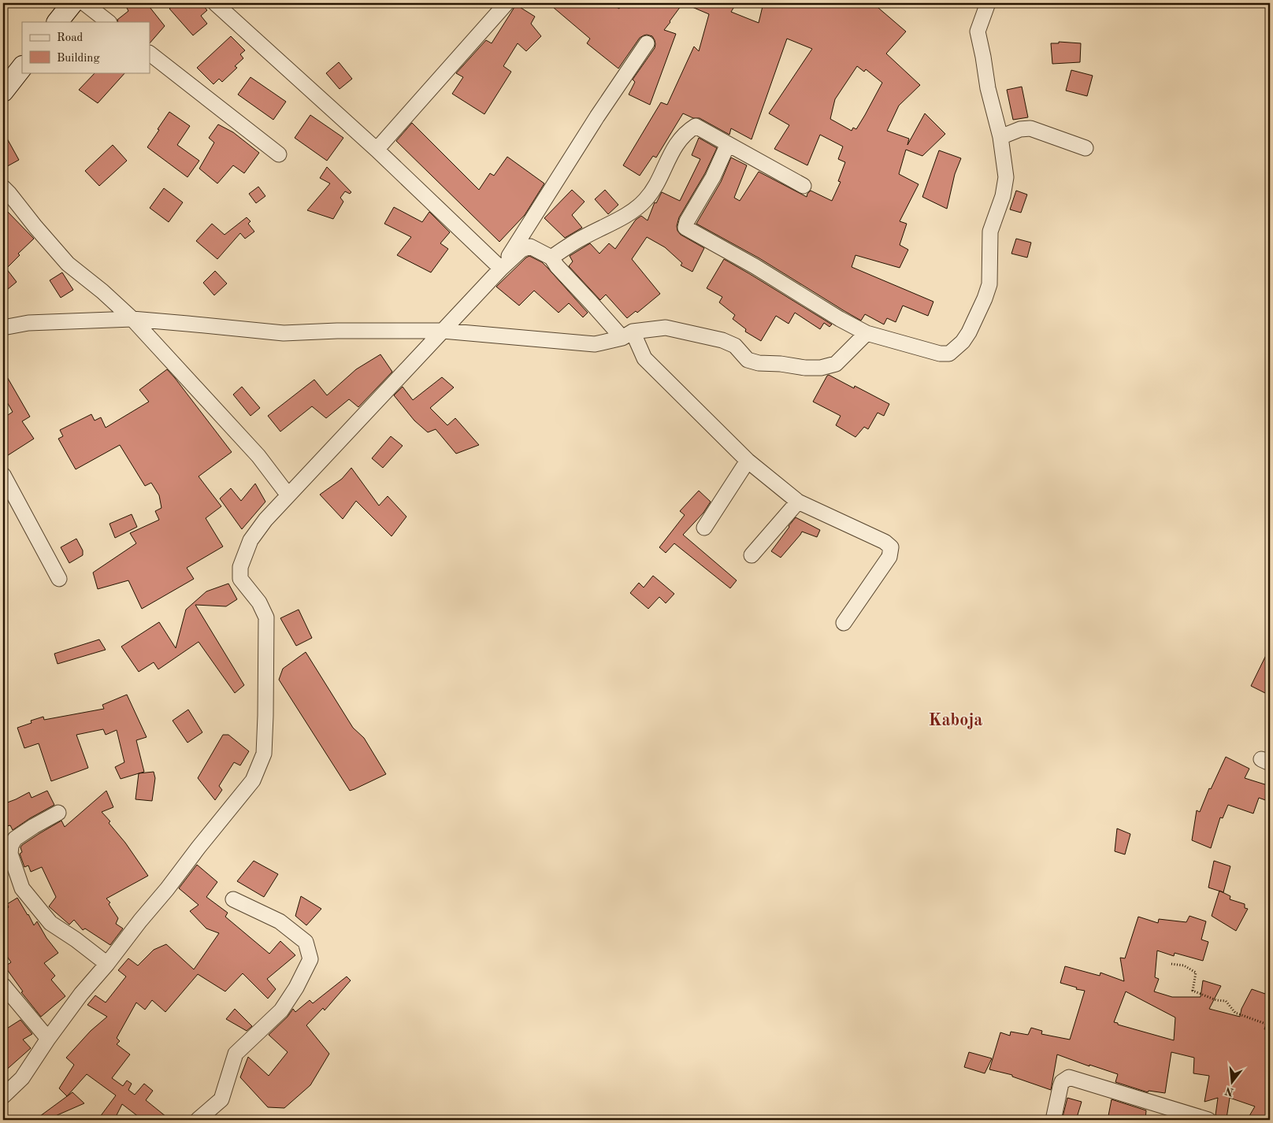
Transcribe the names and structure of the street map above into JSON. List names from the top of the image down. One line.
{"districts":["Kaboja"],"legend":["Road","Building"],"north":"bottom"}
